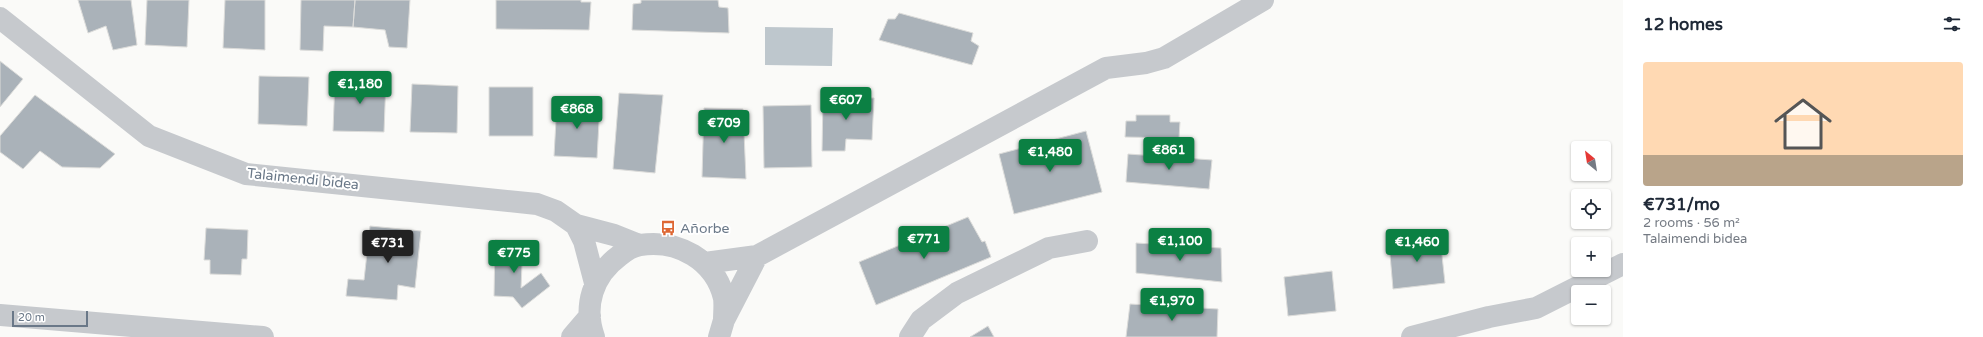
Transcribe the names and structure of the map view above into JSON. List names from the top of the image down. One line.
{"streets":{"street":["Talaimendi bidea"]},"places":{"bus stop":["Añorbe"]},"scale_bar":"20 m","north":"top left","page":{"heading":"12 homes","list":[{"name":"€731/mo","note":"2 rooms · 56 m² · Talaimendi bidea"}],"price":["€1,180","€607","€868","€709","€861","€1,480","€771","€1,100","€1,460","€731","€775","€1,970"],"map_buttons":["+","−"],"scale":"20 m"}}
